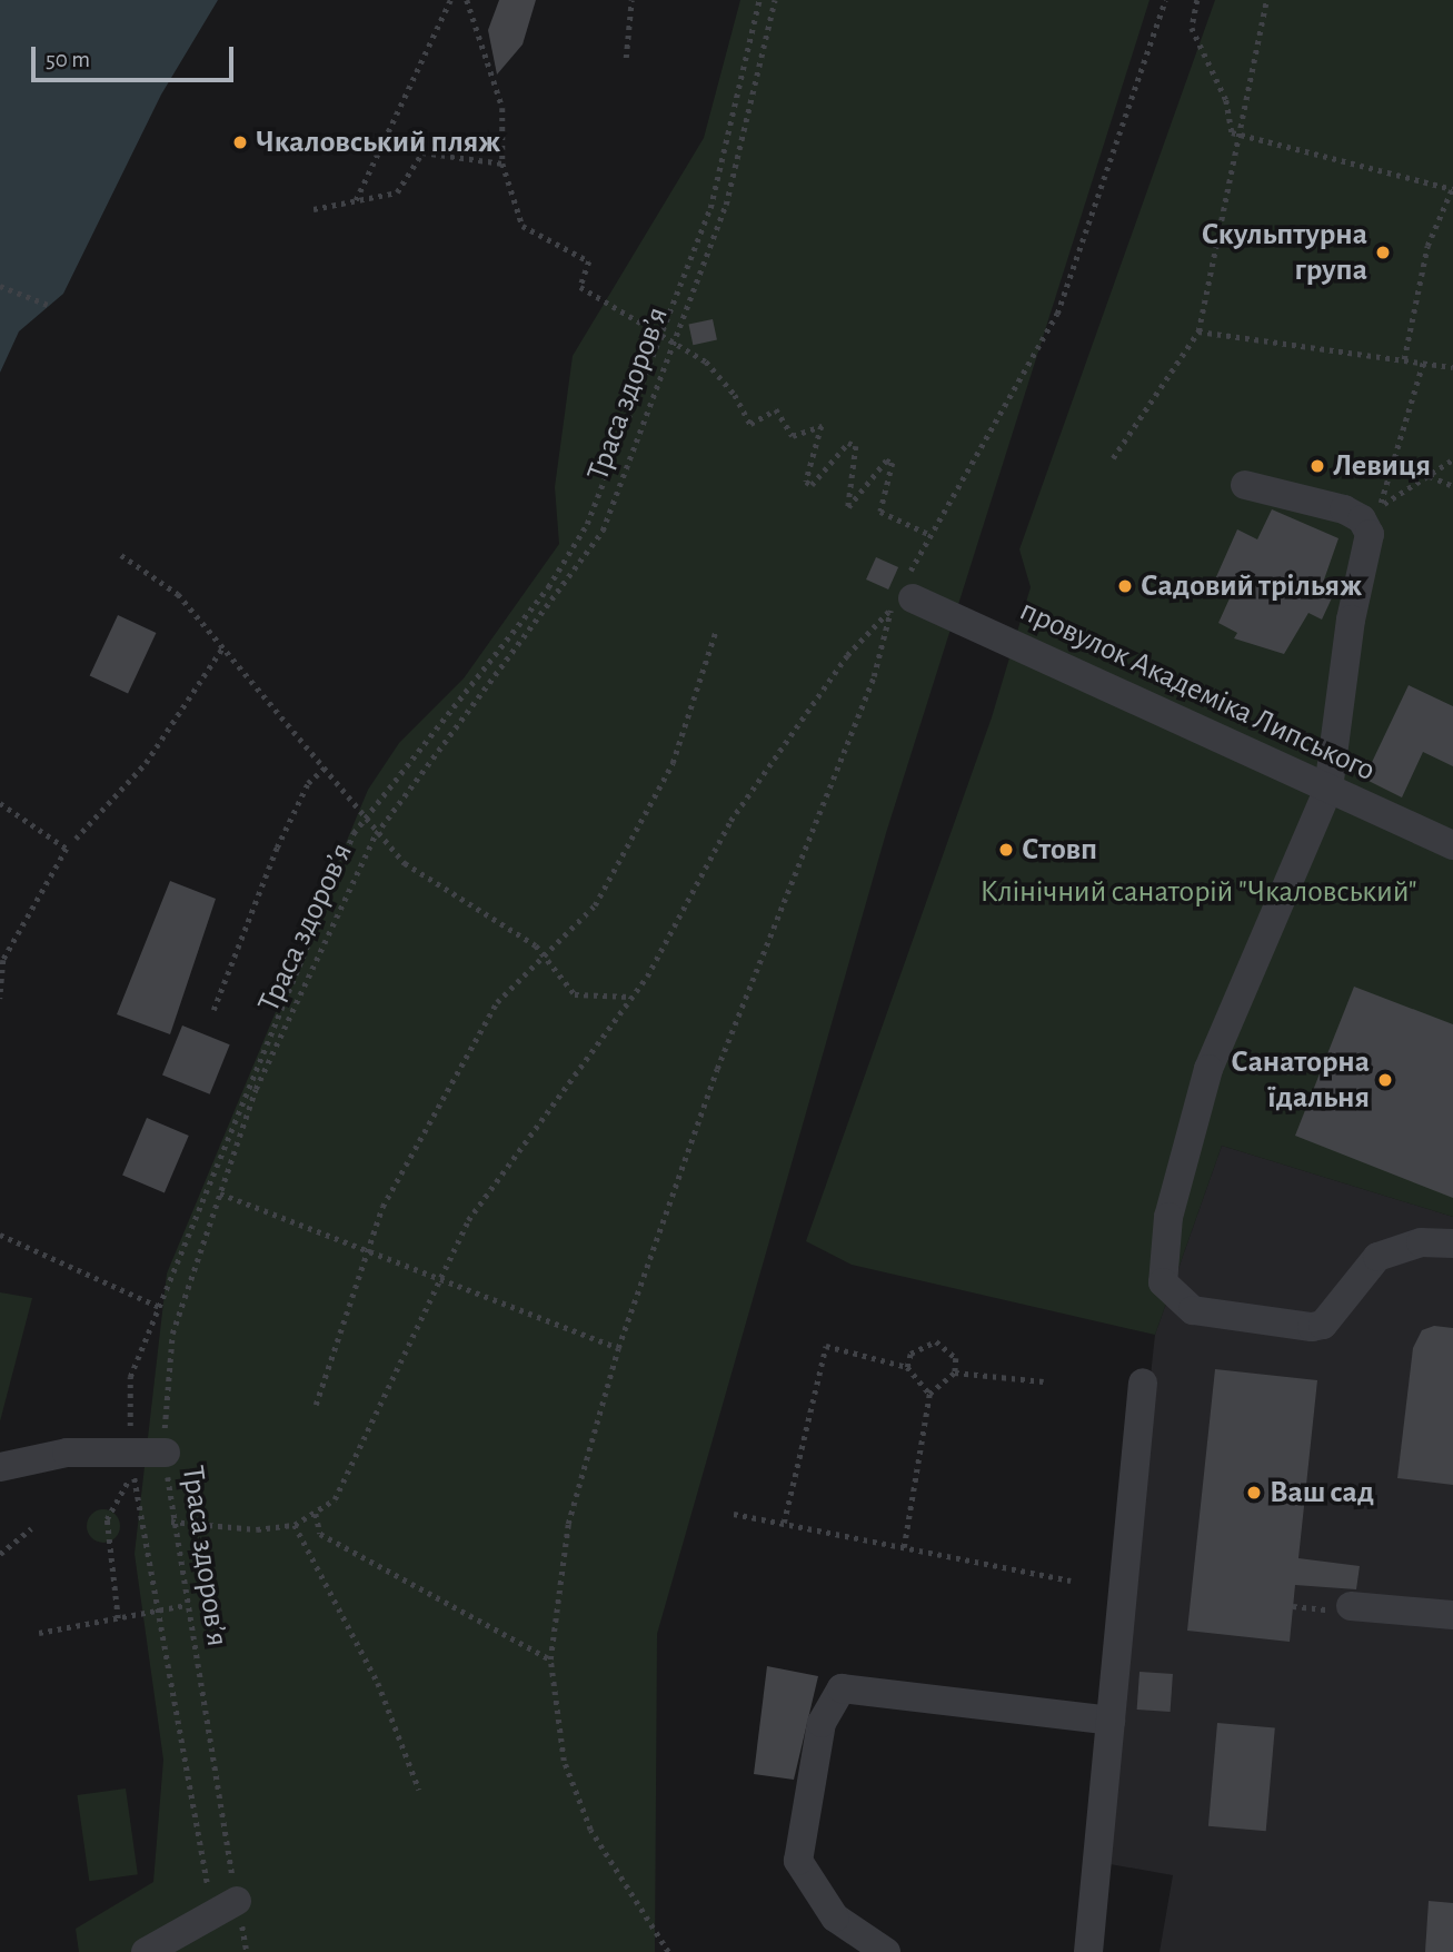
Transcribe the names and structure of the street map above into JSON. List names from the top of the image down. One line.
{"streets":{"street":["провулок Академіка Липського"],"path":["Траса здоров’я"]},"parks":["Клінічний санаторій \"Чкаловський\""],"places":["Чкаловський пляж","Скульптурна група","Левиця","Садовий трільяж","Стовп","Санаторна їдальня","Ваш сад"],"scale_bar":"50 m"}
